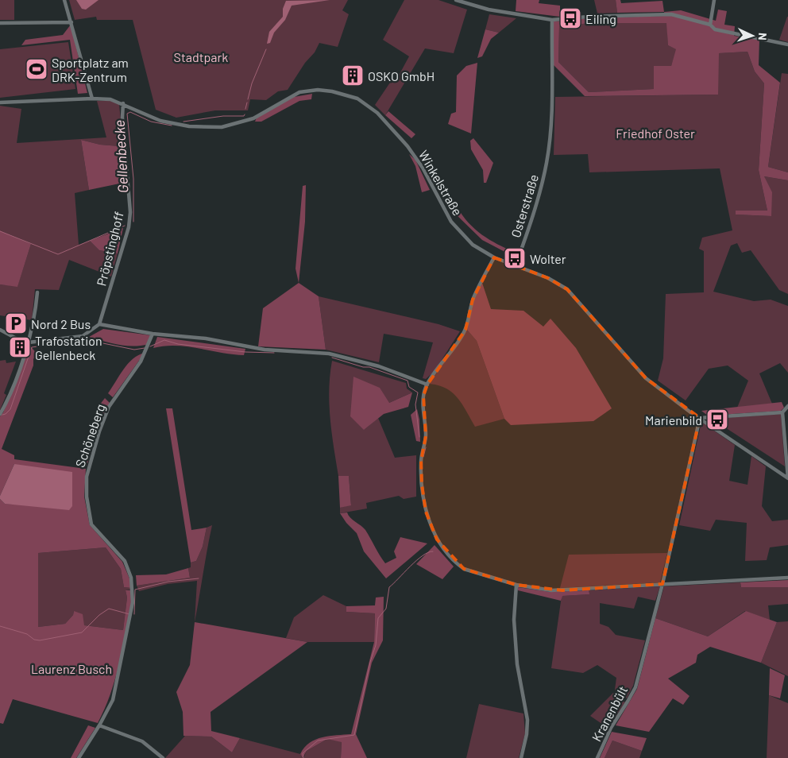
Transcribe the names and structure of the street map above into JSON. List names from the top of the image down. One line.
{"streets":{"street":["Winkelstraße","Osterstraße","Pröpstinghoff","Schöneberg","Kranenbült"]},"crossings":[["Winkelstraße","Osterstraße"],["Winkelstraße","Pröpstinghoff"]],"water":["Gellenbecke"],"parks":["Stadtpark","Friedhof Oster","Laurenz Busch"],"places":{"bus stop":["Eiling","Wolter","Marienbild"],"sports":["Sportplatz am DRK-Zentrum"],"building":["OSKO GmbH","Trafostation Gellenbeck"],"parking":["Nord 2 Bus"]},"north":"right"}
